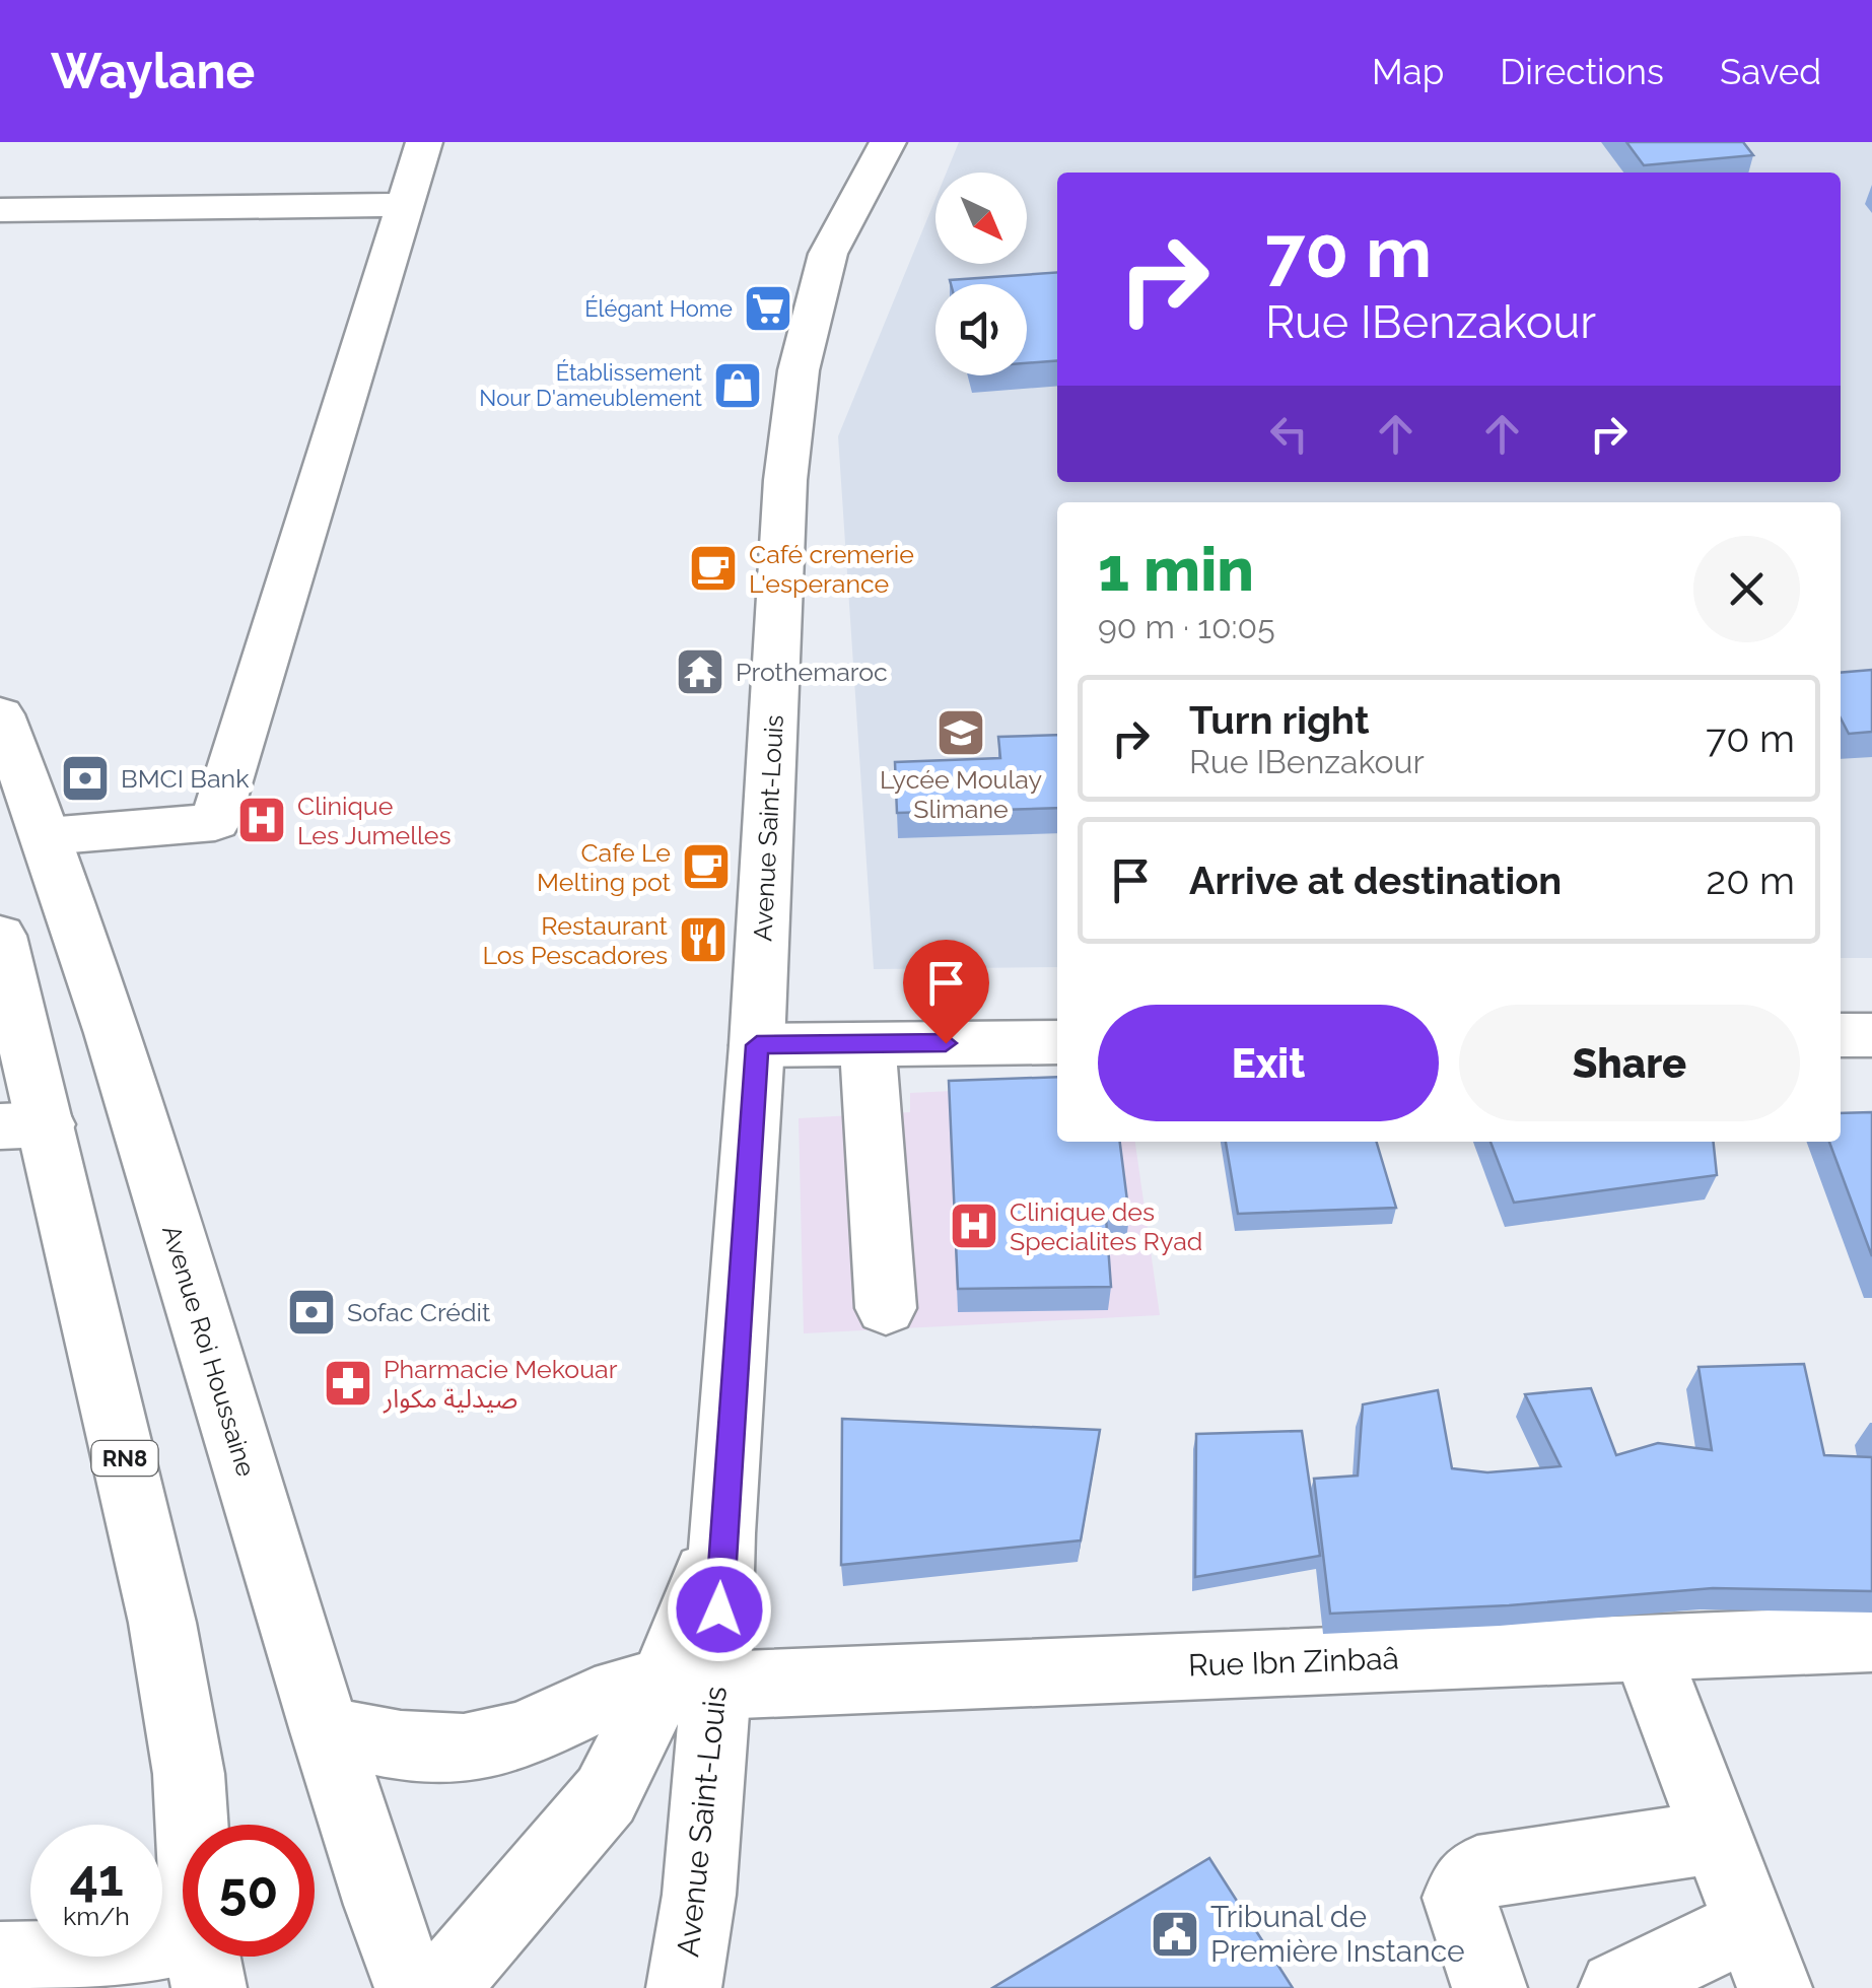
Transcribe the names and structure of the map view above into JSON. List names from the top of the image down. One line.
{"streets":{"main road":["Avenue Saint-Louis","Avenue Roi Houssaine","RN8","Rue Ibn Zinbaâ"]},"crossings":[["Avenue Saint-Louis","Rue Ibn Zinbaâ"],["Avenue Roi Houssaine","Rue Ibn Zinbaâ"]],"places":{"supermarket":["Élégant Home"],"shop":["Établissement Nour D'ameublement"],"cafe":["Café cremerie L'esperance","Cafe Le Melting pot"],"temple":["Prothemaroc"],"school or university":["Lycée Moulay Slimane"],"bank":["BMCI Bank","Sofac Crédit"],"hospital":["Clinique Les Jumelles","Clinique des Specialites Ryad"],"restaurant":["Restaurant Los Pescadores"],"pharmacy":["Pharmacie Mekouar صيدلية مكوار"],"public building":["Tribunal de Première Instance"]},"north":"bottom right","page":{"header":"Waylane","nav":["Map","Directions","Saved"],"turn":["70 m","Rue IBenzakour"],"heading":["1 min","90 m · 10:05"],"list":[{"name":"Turn right","note":"Rue IBenzakour","value":"70 m"},{"name":"Arrive at destination","value":"20 m"}],"buttons":["Exit","Share"],"speed":"41 km/h","limit":"50"}}
